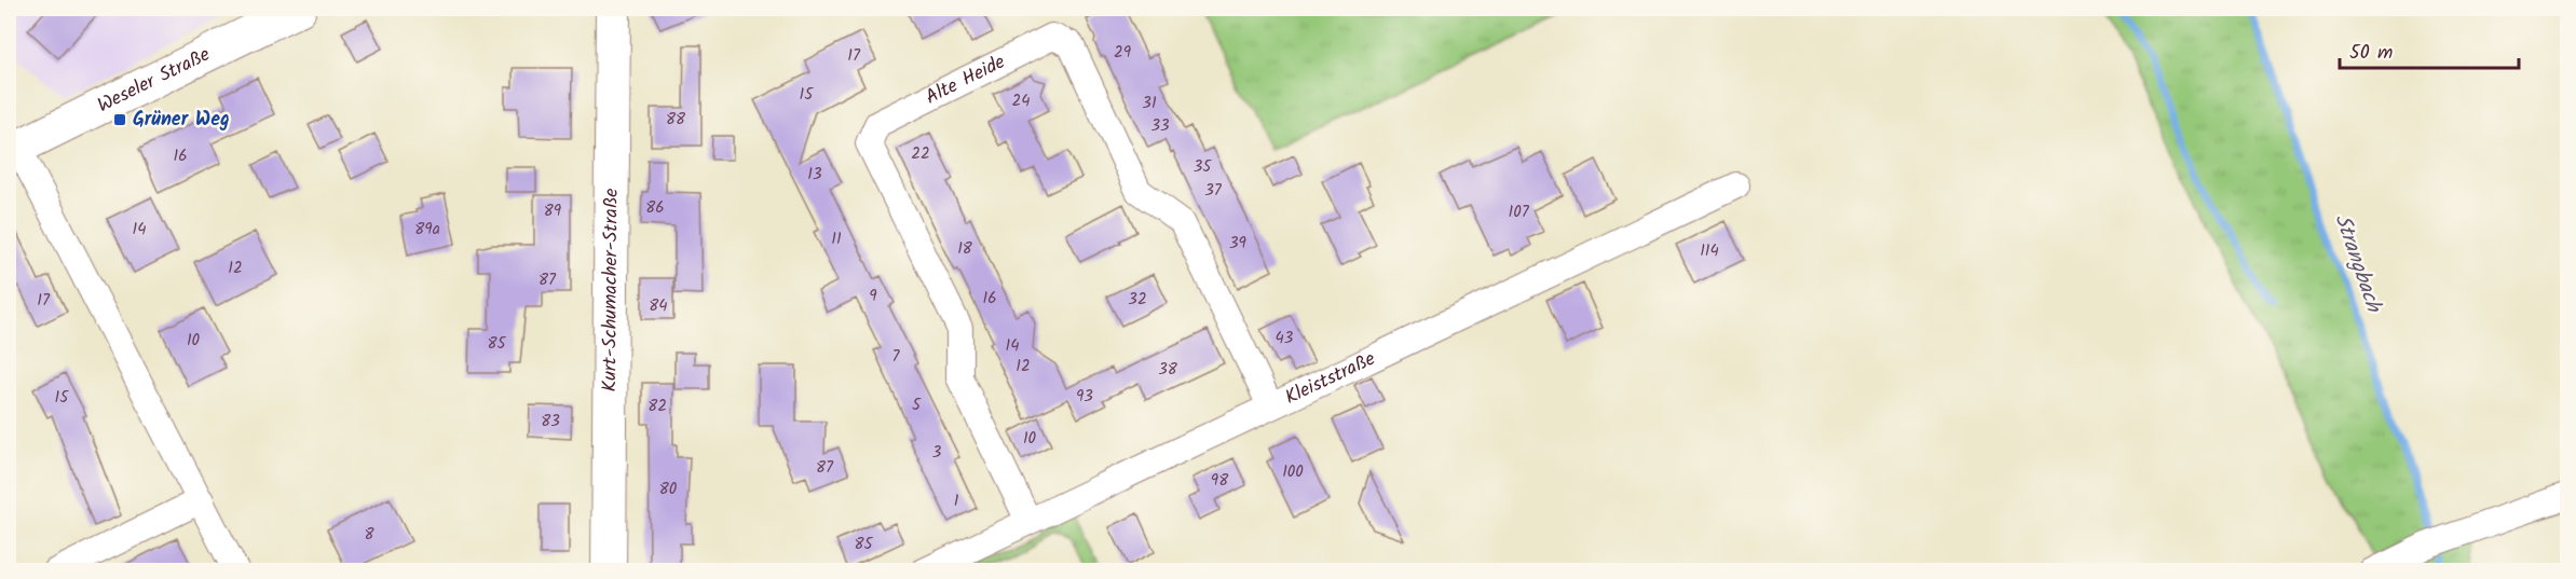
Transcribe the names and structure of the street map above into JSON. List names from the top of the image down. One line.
{"streets":{"street":["Weseler Straße","Alte Heide","Kurt-Schumacher-Straße","Kleiststraße"]},"crossings":[["Alte Heide","Kleiststraße"]],"water":["Strangbach"],"places":{"transit":["Grüner Weg"]},"house_numbers":["29","17","15","24","31","88","33","22","16","35","13","37","86","89","107","14","89a","11","39","18","114","12","87","9","16","32","17","84","43","10","85","14","7","12","38","93","15","5","82","83","10","3","87","100","98","80","1","8","85"],"scale_bar":"50 m"}
